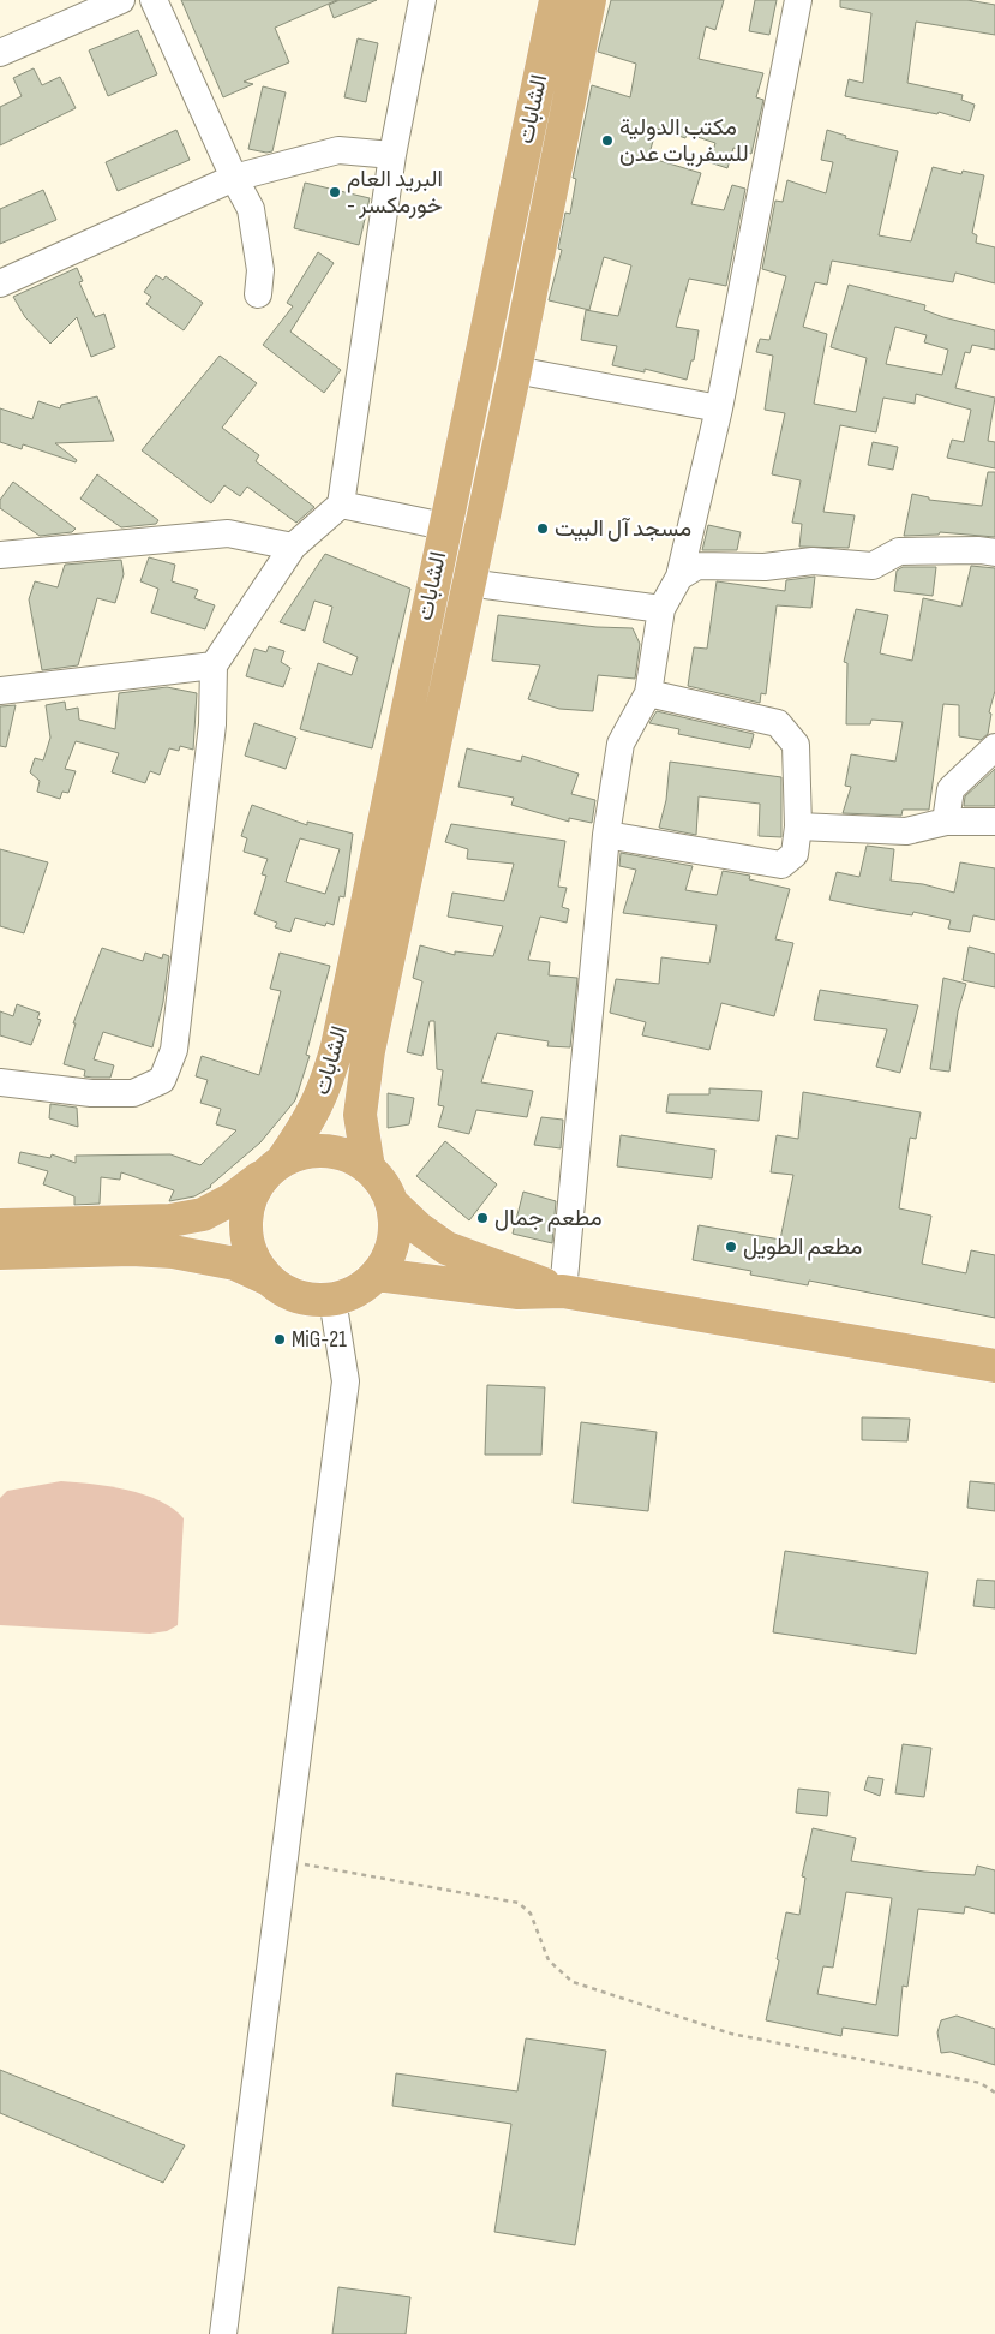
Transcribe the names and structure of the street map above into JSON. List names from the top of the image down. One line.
{"streets":{"main road":["الشابات"]},"places":["مكتب الدولية للسفريات عدن","البريد العام - خورمكسر","مسجد آل البيت","مطعم جمال","مطعم الطويل","MiG-21"]}
